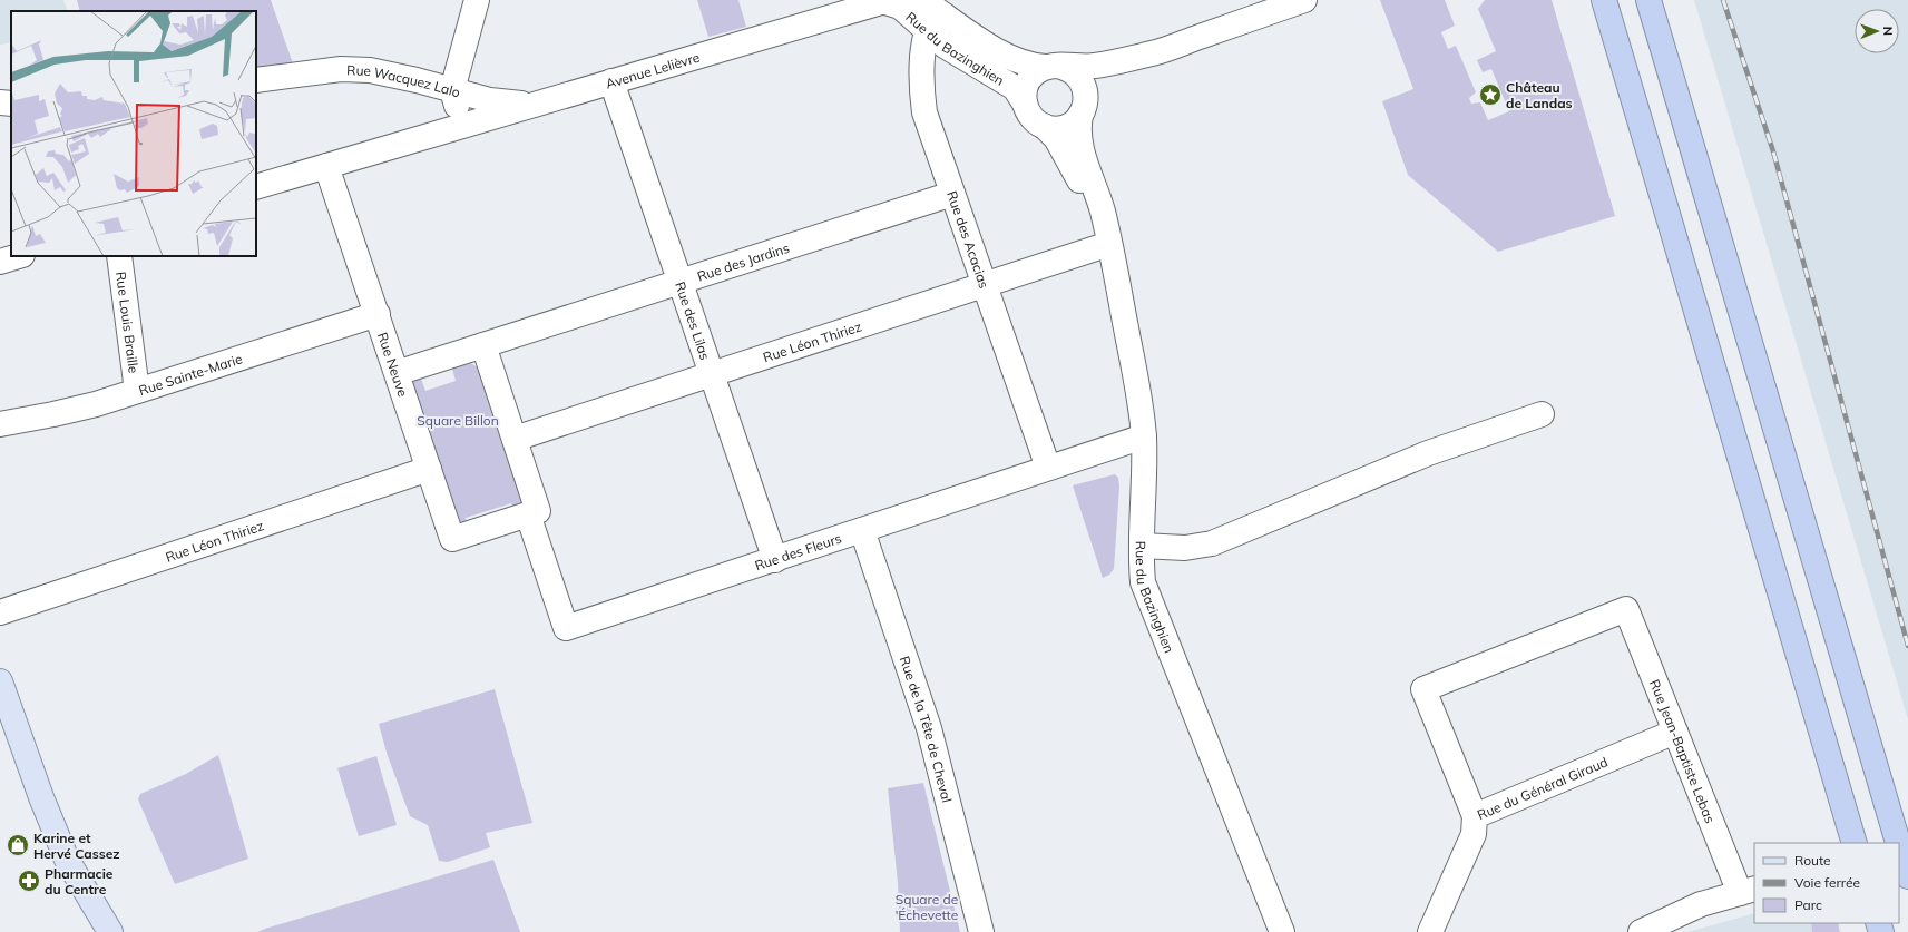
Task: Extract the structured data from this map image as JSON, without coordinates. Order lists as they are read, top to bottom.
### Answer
{
  "streets": {
    "street": [
      "Rue du Bazinghien",
      "Avenue Lelièvre",
      "Rue Wacquez Lalo",
      "Rue des Acacias",
      "Rue des Jardins",
      "Rue des Lilas",
      "Rue Louis Braille",
      "Rue Léon Thiriez",
      "Rue Neuve",
      "Rue Sainte-Marie",
      "Rue des Fleurs",
      "Rue de la Tête de Cheval",
      "Rue Jean-Baptiste Lebas",
      "Rue du Général Giraud"
    ]
  },
  "crossings": [
    ["Rue du Bazinghien", "Avenue Lelièvre"],
    ["Rue du Bazinghien", "Rue des Acacias"],
    ["Rue du Bazinghien", "Rue Léon Thiriez"],
    ["Rue du Bazinghien", "Rue des Fleurs"],
    ["Avenue Lelièvre", "Rue Wacquez Lalo"],
    ["Avenue Lelièvre", "Rue des Lilas"],
    ["Avenue Lelièvre", "Rue Neuve"],
    ["Rue des Acacias", "Rue des Jardins"],
    ["Rue des Acacias", "Rue Léon Thiriez"],
    ["Rue des Acacias", "Rue des Fleurs"],
    ["Rue des Jardins", "Rue des Lilas"],
    ["Rue des Lilas", "Rue Léon Thiriez"],
    ["Rue des Lilas", "Rue des Fleurs"],
    ["Rue Louis Braille", "Rue Sainte-Marie"],
    ["Rue Léon Thiriez", "Rue Neuve"],
    ["Rue Neuve", "Rue Sainte-Marie"],
    ["Rue Neuve", "Rue des Fleurs"],
    ["Rue des Fleurs", "Rue de la Tête de Cheval"],
    ["Rue Jean-Baptiste Lebas", "Rue du Général Giraud"]
  ],
  "parks": ["Square Billon", "Square de 'Échevette"],
  "places": {
    "place": ["Château de Landas"],
    "shop": ["Karine et Hervé Cassez"],
    "pharmacy": ["Pharmacie du Centre"]
  },
  "legend": ["Route", "Voie ferrée", "Parc"],
  "north": "right"
}
